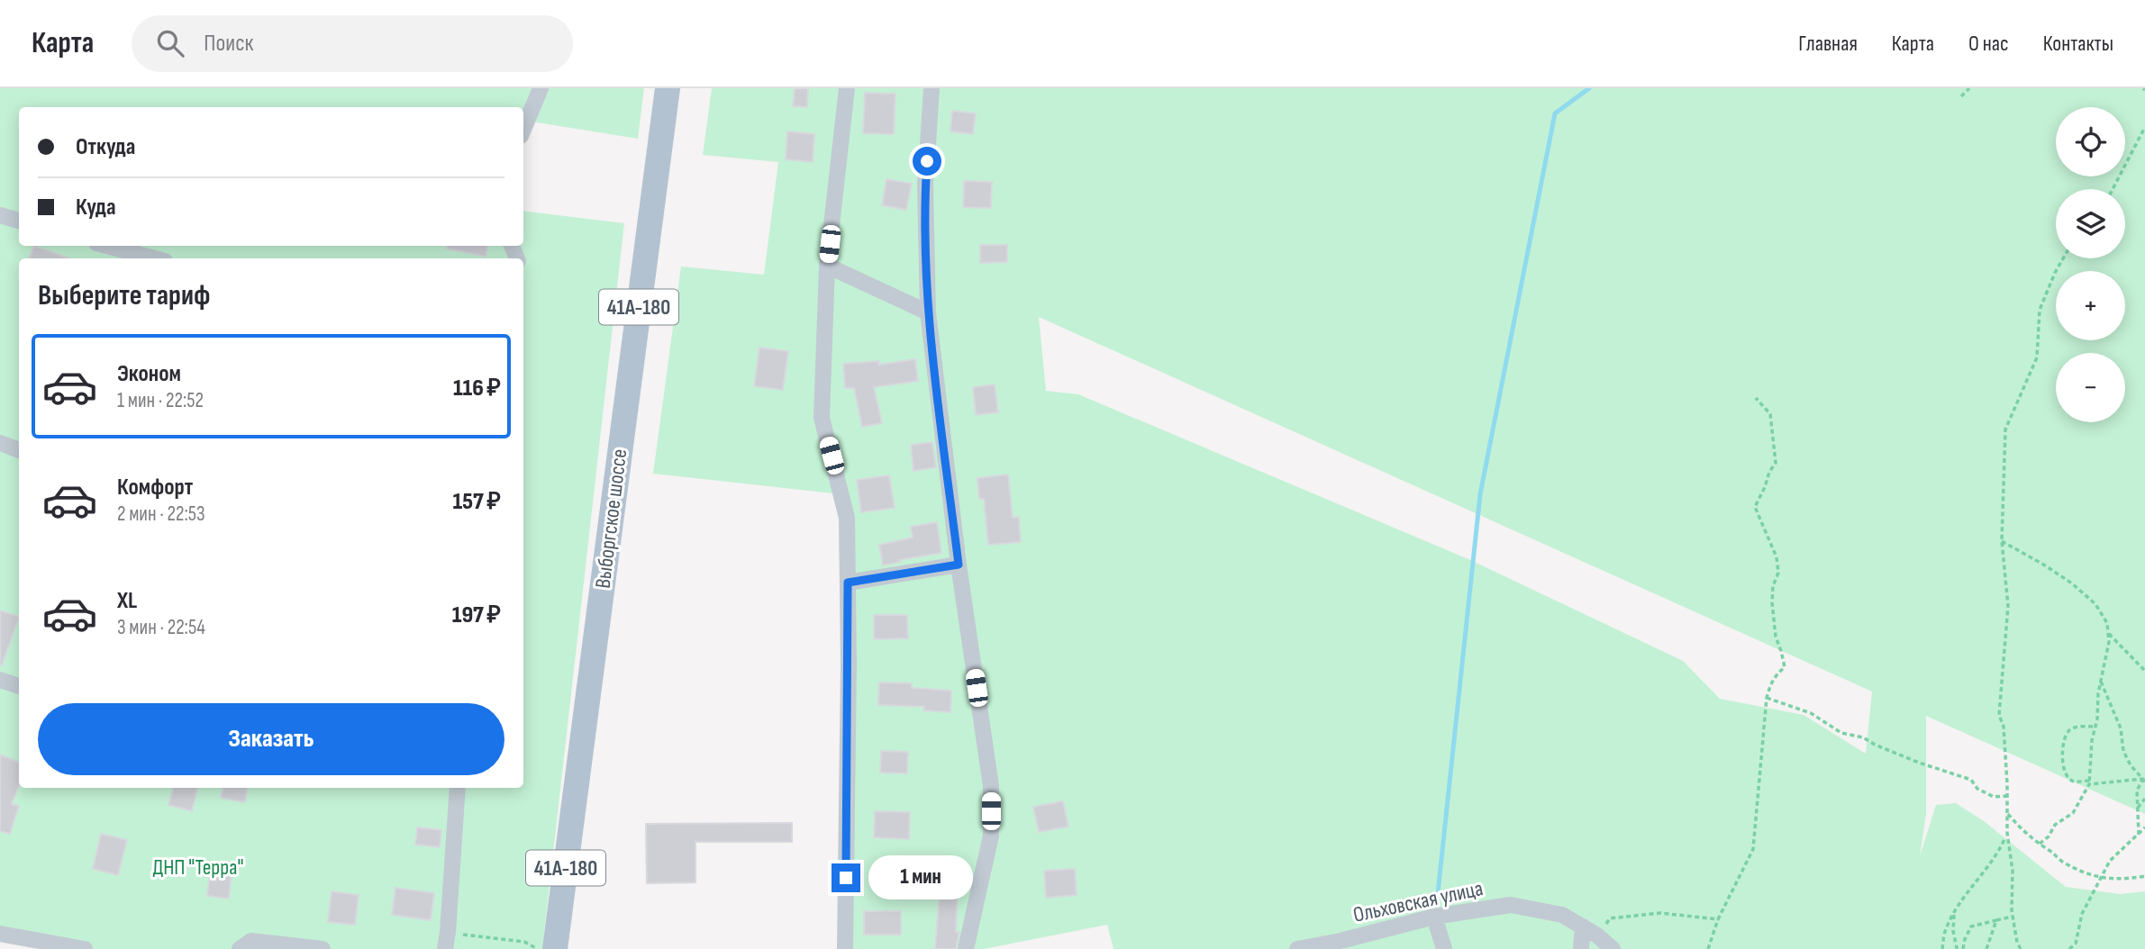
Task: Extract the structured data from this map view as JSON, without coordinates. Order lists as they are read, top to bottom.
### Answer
{
  "streets": {
    "main road": ["41А-180", "Выборгское шоссе"],
    "street": ["Ольховская улица"]
  },
  "parks": ["ДНП \"Терра\""],
  "page": {
    "header": "Карта",
    "search": "Поиск",
    "nav": [
      "Главная",
      "Карта",
      "О нас",
      "Контакты"
    ],
    "map_buttons": ["+", "−"],
    "banner": ["Откуда", "Куда"],
    "heading": "Выберите тариф",
    "list": [
      {
        "name": "Эконом",
        "note": "1 мин · 22:52",
        "value": "116 ₽"
      },
      {
        "name": "Комфорт",
        "note": "2 мин · 22:53",
        "value": "157 ₽"
      },
      {
        "name": "XL",
        "note": "3 мин · 22:54",
        "value": "197 ₽"
      }
    ],
    "buttons": "Заказать",
    "bubble": "1 мин"
  }
}
